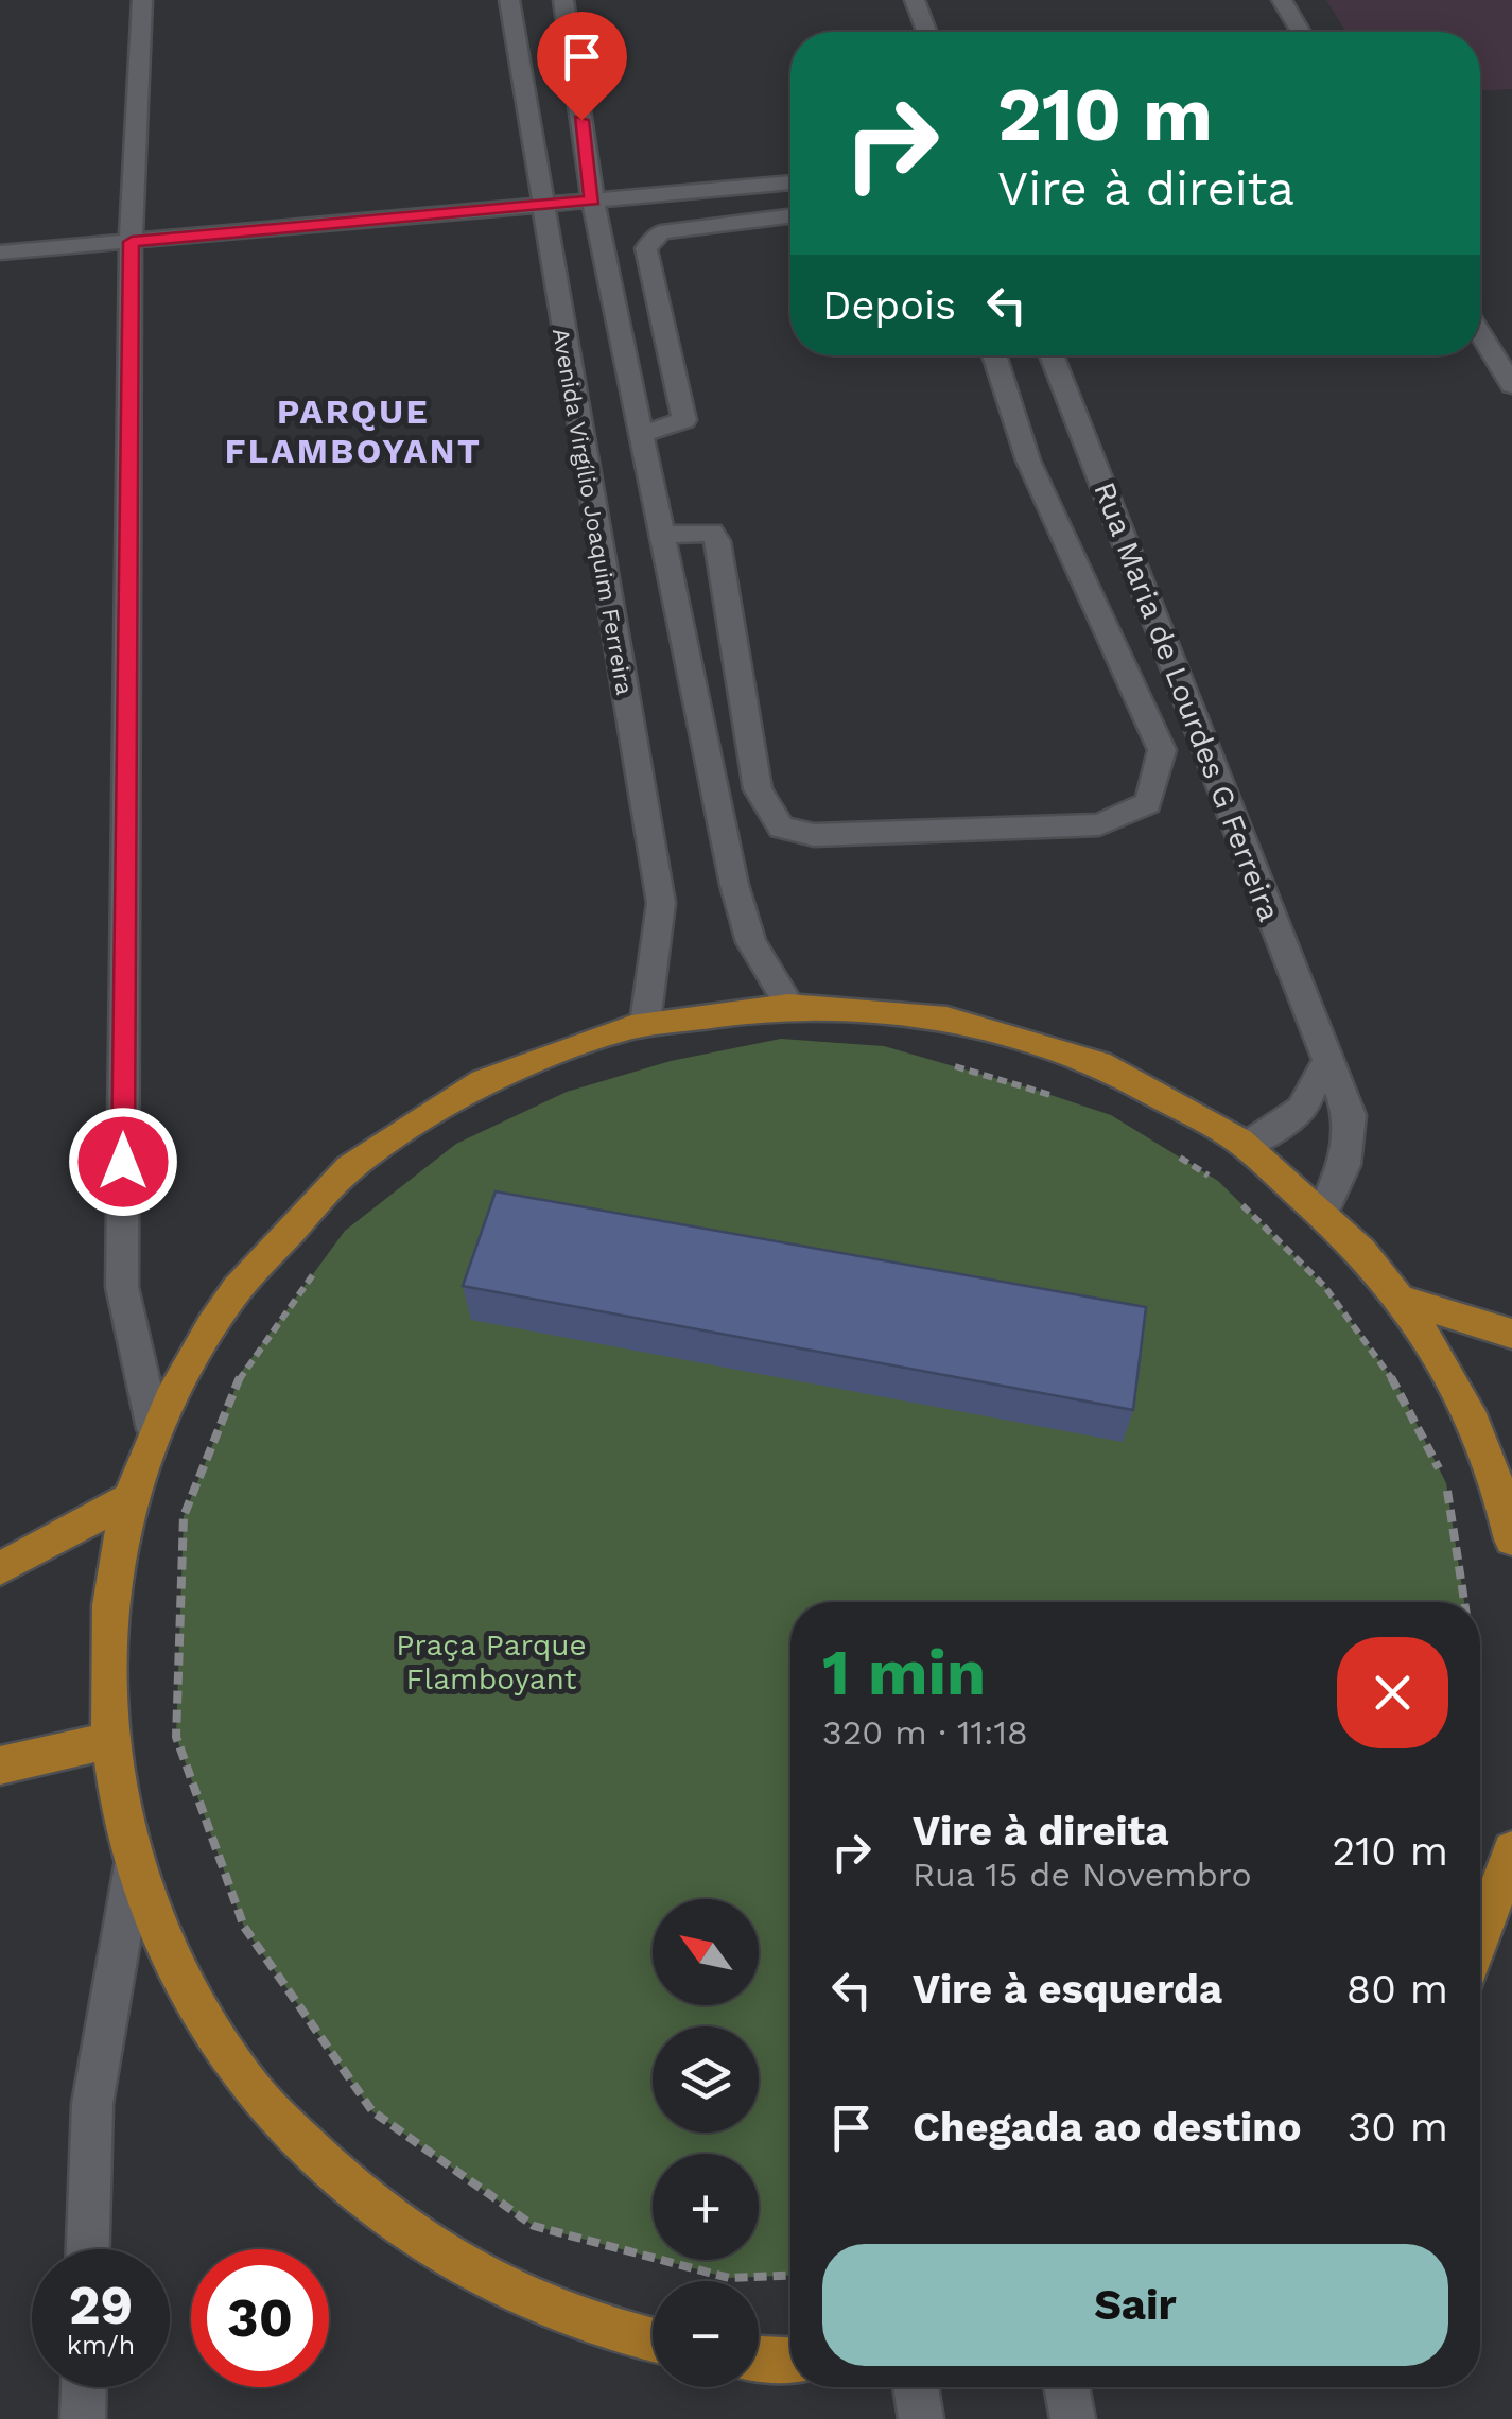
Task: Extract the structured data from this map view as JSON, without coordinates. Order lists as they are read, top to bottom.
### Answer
{
  "streets": {
    "street": ["Avenida Virgílio Joaquim Ferreira", "Rua Maria de Lourdes G Ferreira"]
  },
  "districts": ["PARQUE FLAMBOYANT"],
  "parks": ["Praça Parque Flamboyant"],
  "north": "top left",
  "page": {
    "turn": ["210 m", "Vire à direita"],
    "then": "Depois",
    "heading": ["1 min", "320 m · 11:18"],
    "list": [
      {
        "name": "Vire à direita",
        "note": "Rua 15 de Novembro",
        "value": "210 m"
      },
      {
        "name": "Vire à esquerda",
        "value": "80 m"
      },
      {
        "name": "Chegada ao destino",
        "value": "30 m"
      }
    ],
    "map_buttons": ["+", "−"],
    "buttons": "Sair",
    "speed": "29 km/h",
    "limit": "30"
  }
}
